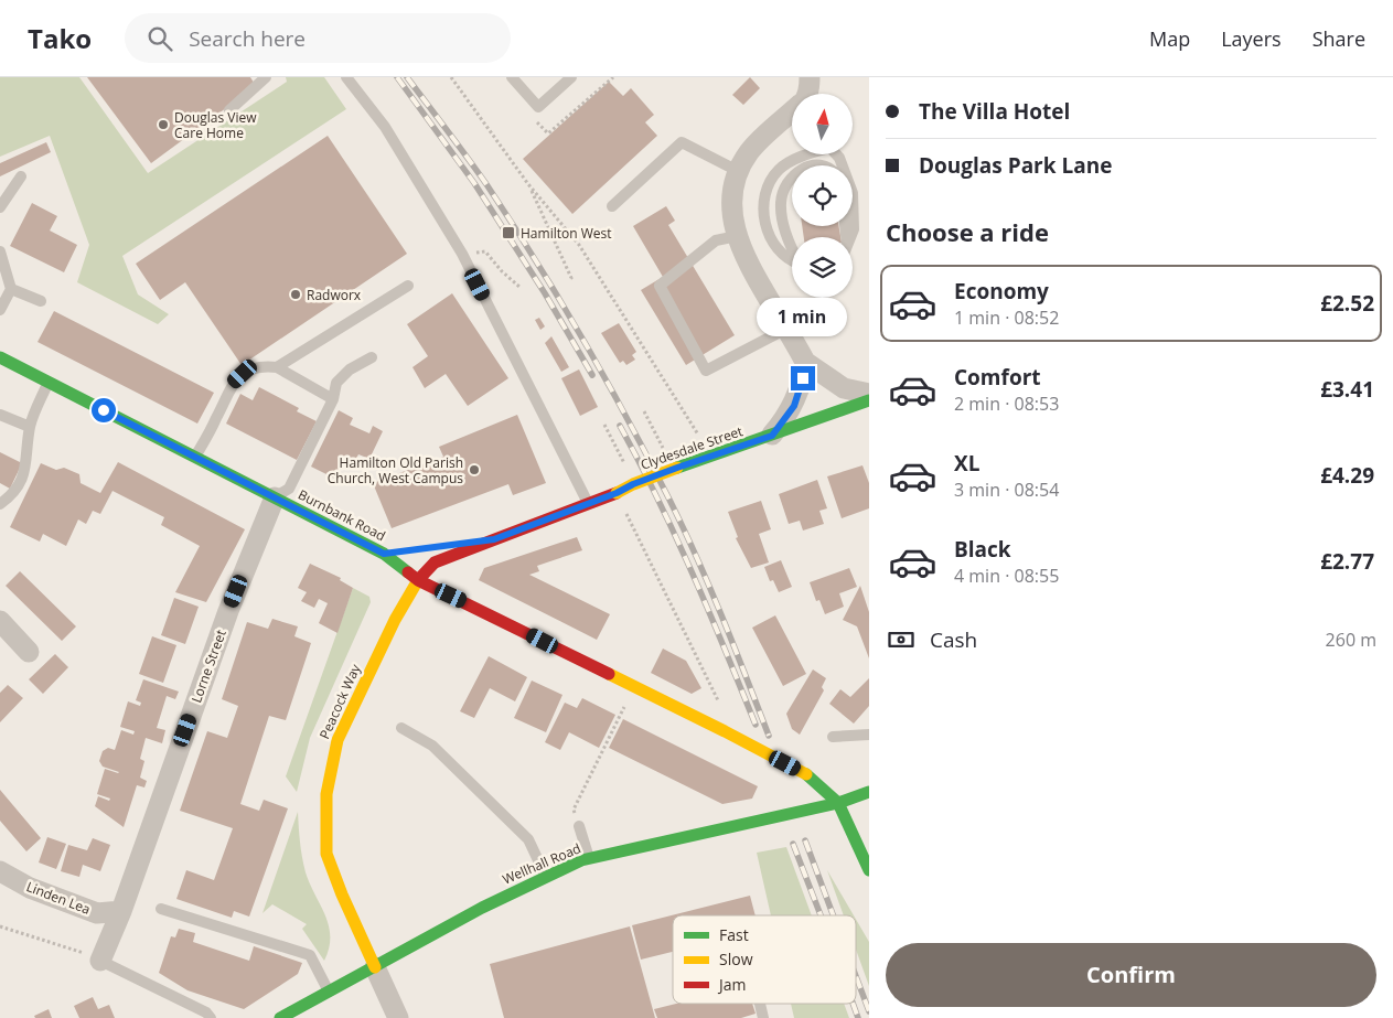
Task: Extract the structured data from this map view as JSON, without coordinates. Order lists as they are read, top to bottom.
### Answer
{
  "streets": {
    "main road": [
      "Clydesdale Street",
      "Burnbank Road",
      "Peacock Way",
      "Wellhall Road"
    ],
    "street": ["Lorne Street", "Linden Lea"]
  },
  "crossings": [
    ["Clydesdale Street", "Burnbank Road"],
    ["Clydesdale Street", "Peacock Way"],
    ["Burnbank Road", "Lorne Street"],
    ["Burnbank Road", "Peacock Way"],
    ["Burnbank Road", "Wellhall Road"],
    ["Lorne Street", "Linden Lea"],
    ["Peacock Way", "Wellhall Road"]
  ],
  "places": {
    "other": ["Douglas View Care Home", "Radworx", "Hamilton Old Parish Church, West Campus"],
    "transit": ["Hamilton West"]
  },
  "legend": ["Fast", "Slow", "Jam"],
  "north": "top",
  "page": {
    "header": "Tako",
    "search": "Search here",
    "nav": ["Map", "Layers", "Share"],
    "banner": ["The Villa Hotel", "Douglas Park Lane"],
    "heading": "Choose a ride",
    "list": [
      {
        "name": "Economy",
        "note": "1 min · 08:52",
        "value": "£2.52"
      },
      {
        "name": "Comfort",
        "note": "2 min · 08:53",
        "value": "£3.41"
      },
      {
        "name": "XL",
        "note": "3 min · 08:54",
        "value": "£4.29"
      },
      {
        "name": "Black",
        "note": "4 min · 08:55",
        "value": "£2.77"
      }
    ],
    "bubble": "1 min",
    "pay": ["Cash", "260 m"],
    "buttons": "Confirm"
  }
}
